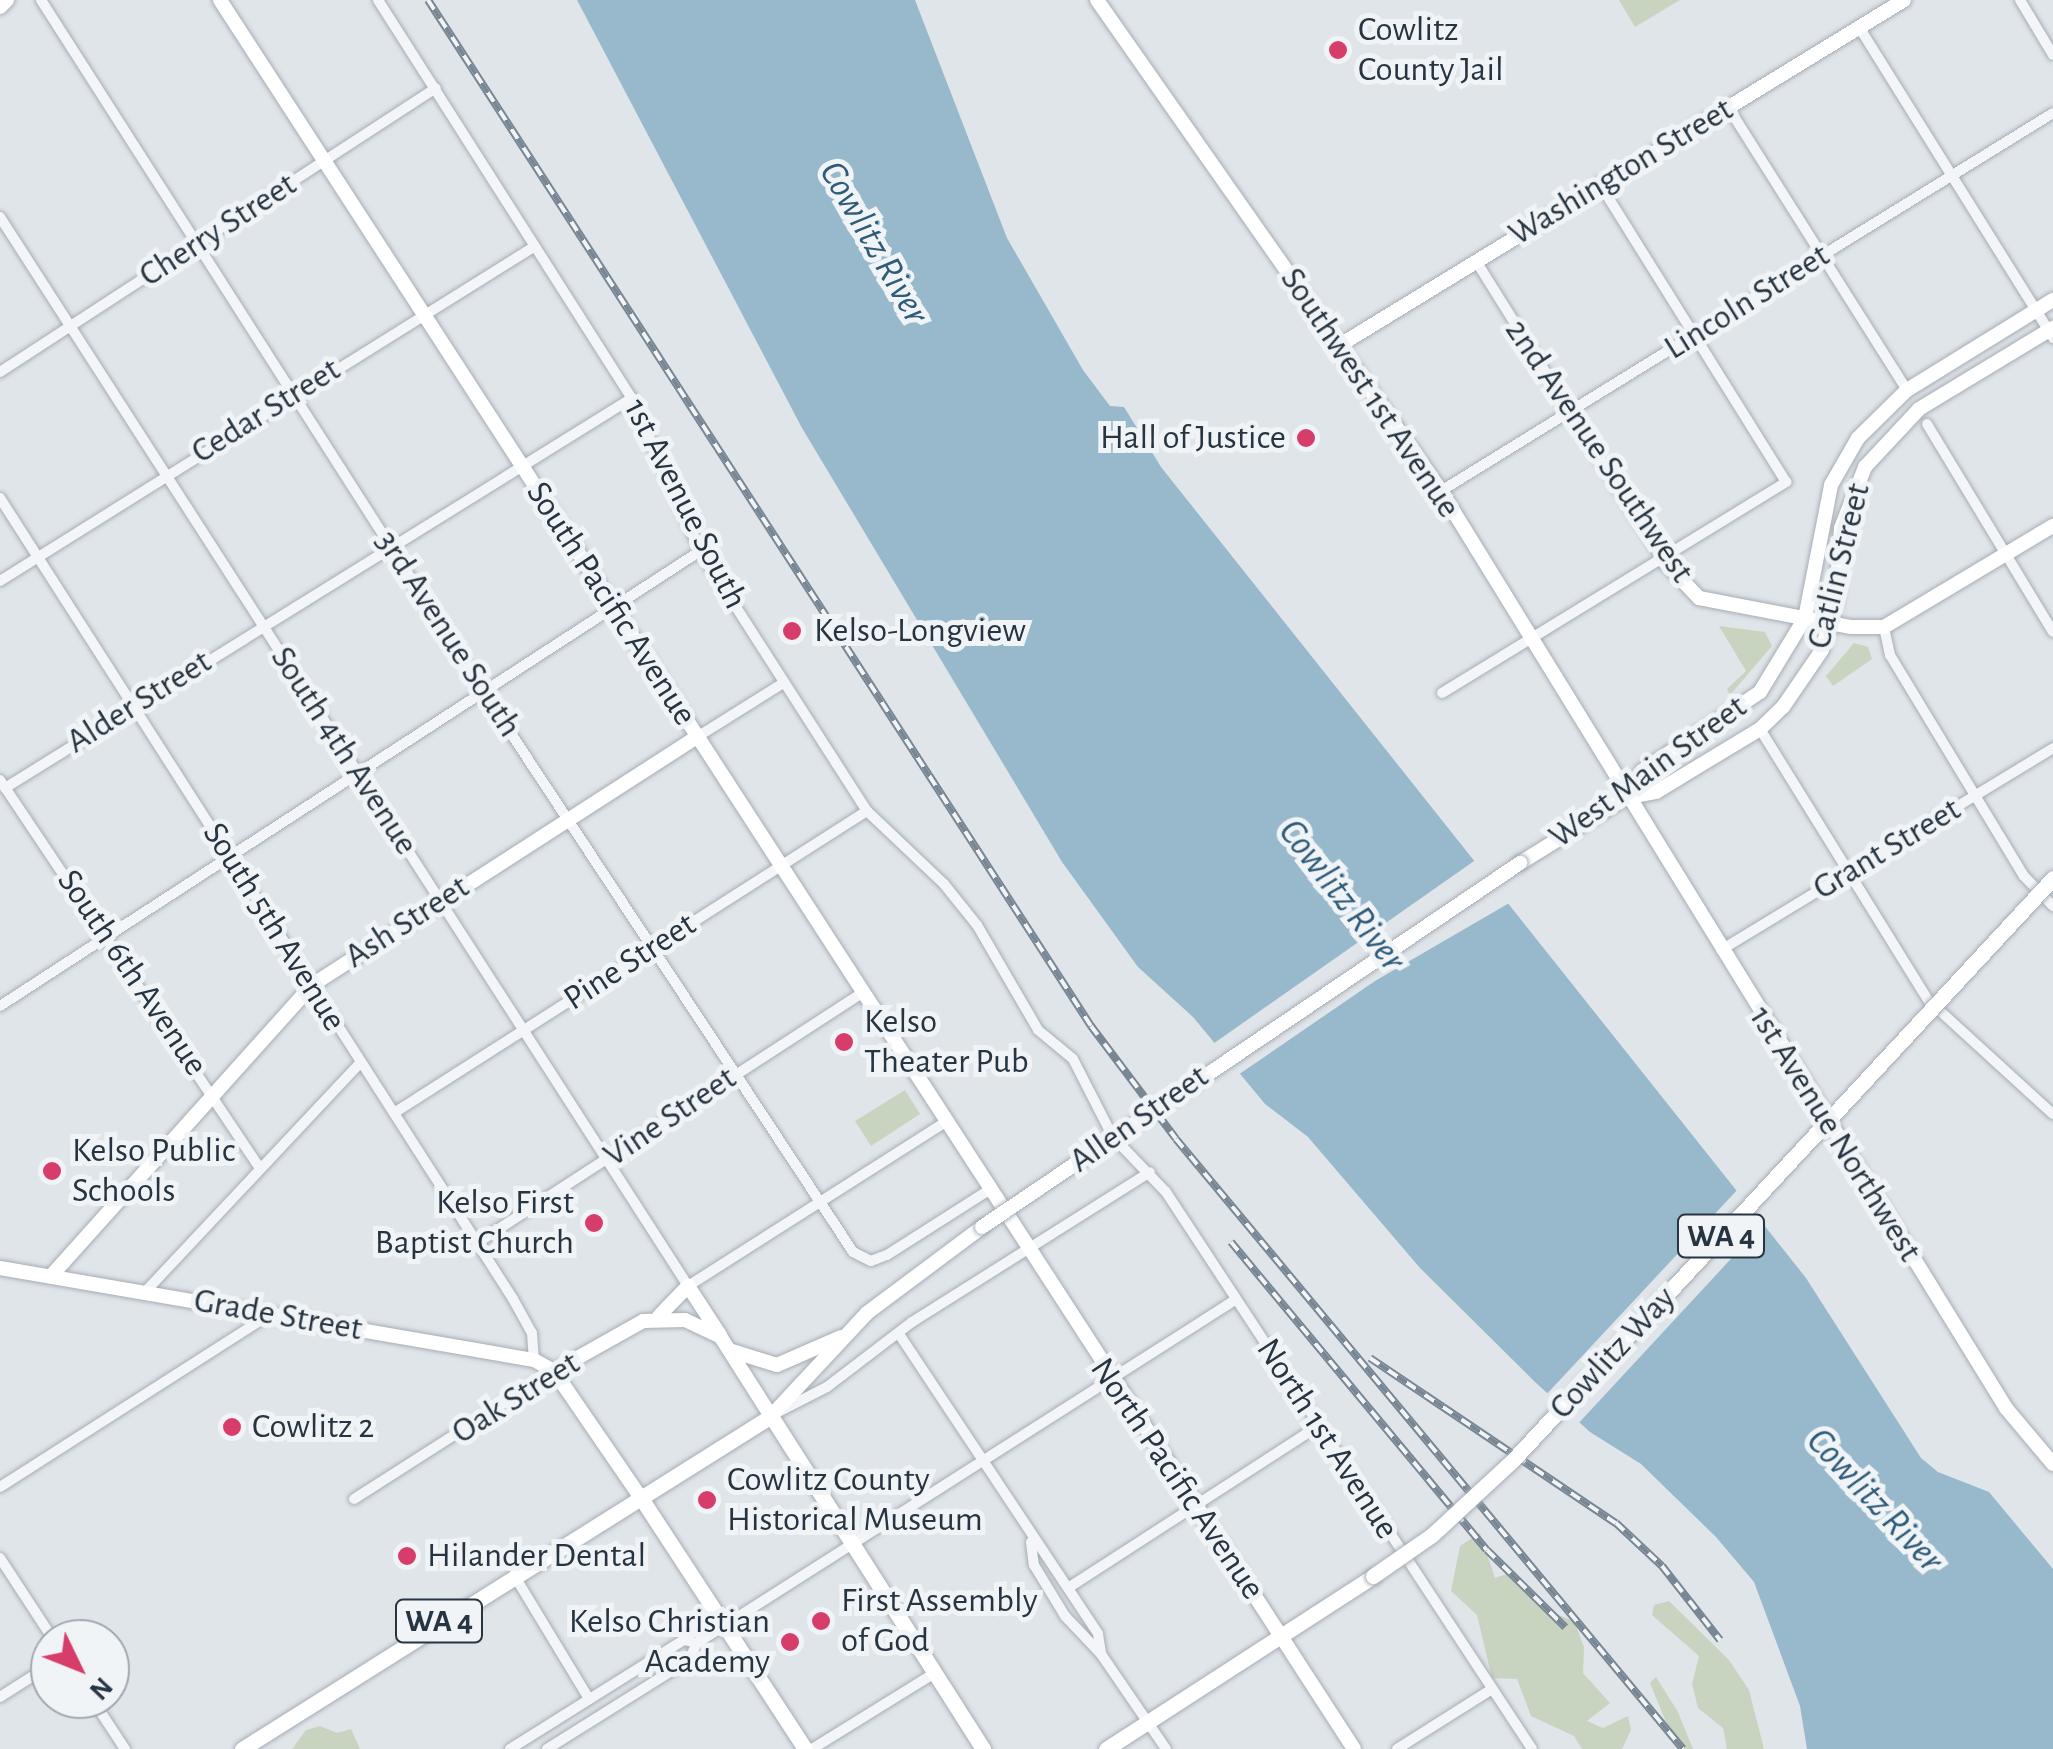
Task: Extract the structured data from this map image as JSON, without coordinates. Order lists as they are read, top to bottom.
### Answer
{
  "streets": {
    "main road": [
      "Washington Street",
      "Southwest 1st Avenue",
      "2nd Avenue Southwest",
      "Catlin Street",
      "South Pacific Avenue",
      "West Main Street",
      "Ash Street",
      "Allen Street",
      "1st Avenue Northwest",
      "WA 4",
      "Grade Street",
      "Cowlitz Way",
      "Oak Street",
      "North Pacific Avenue"
    ],
    "street": [
      "Cherry Street",
      "Lincoln Street",
      "Cedar Street",
      "1st Avenue South",
      "3rd Avenue South",
      "Alder Street",
      "South 4th Avenue",
      "Grant Street",
      "South 5th Avenue",
      "Pine Street",
      "South 6th Avenue",
      "Vine Street",
      "North 1st Avenue"
    ]
  },
  "crossings": [
    ["Washington Street", "Southwest 1st Avenue"],
    ["Washington Street", "2nd Avenue Southwest"],
    ["Cherry Street", "1st Avenue South"],
    ["Cherry Street", "South Pacific Avenue"],
    ["Cherry Street", "3rd Avenue South"],
    ["Cherry Street", "South 4th Avenue"],
    ["Lincoln Street", "Southwest 1st Avenue"],
    ["Lincoln Street", "2nd Avenue Southwest"],
    ["Lincoln Street", "Catlin Street"],
    ["Southwest 1st Avenue", "Catlin Street"],
    ["Southwest 1st Avenue", "West Main Street"],
    ["Southwest 1st Avenue", "1st Avenue Northwest"],
    ["Cedar Street", "1st Avenue South"],
    ["Cedar Street", "South Pacific Avenue"],
    ["Cedar Street", "3rd Avenue South"],
    ["Cedar Street", "South 4th Avenue"],
    ["Cedar Street", "South 5th Avenue"],
    ["2nd Avenue Southwest", "Catlin Street"],
    ["2nd Avenue Southwest", "West Main Street"],
    ["1st Avenue South", "Alder Street"],
    ["1st Avenue South", "Ash Street"],
    ["1st Avenue South", "Pine Street"],
    ["1st Avenue South", "North 1st Avenue"],
    ["Catlin Street", "West Main Street"],
    ["Catlin Street", "1st Avenue Northwest"],
    ["South Pacific Avenue", "3rd Avenue South"],
    ["South Pacific Avenue", "Alder Street"],
    ["South Pacific Avenue", "Ash Street"],
    ["South Pacific Avenue", "Pine Street"],
    ["South Pacific Avenue", "Vine Street"],
    ["South Pacific Avenue", "North Pacific Avenue"],
    ["3rd Avenue South", "Alder Street"],
    ["3rd Avenue South", "Ash Street"],
    ["3rd Avenue South", "Pine Street"],
    ["3rd Avenue South", "Vine Street"],
    ["Alder Street", "South 4th Avenue"],
    ["Alder Street", "South 5th Avenue"],
    ["Alder Street", "South 6th Avenue"],
    ["South 4th Avenue", "Ash Street"],
    ["South 4th Avenue", "Pine Street"],
    ["South 4th Avenue", "Vine Street"],
    ["South 4th Avenue", "Oak Street"],
    ["West Main Street", "Allen Street"],
    ["West Main Street", "1st Avenue Northwest"],
    ["Grant Street", "1st Avenue Northwest"],
    ["Ash Street", "South 5th Avenue"],
    ["Ash Street", "South 6th Avenue"],
    ["Ash Street", "Grade Street"],
    ["South 5th Avenue", "Pine Street"],
    ["South 5th Avenue", "Vine Street"],
    ["South 5th Avenue", "Grade Street"],
    ["Allen Street", "North 1st Avenue"],
    ["Allen Street", "North Pacific Avenue"],
    ["Grade Street", "Oak Street"],
    ["Cowlitz Way", "North Pacific Avenue"]
  ],
  "water": ["Cowlitz River"],
  "places": [
    "Cowlitz County Jail",
    "Hall of Justice",
    "Kelso-Longview",
    "Kelso Theater Pub",
    "Kelso Public Schools",
    "Kelso First Baptist Church",
    "Cowlitz 2",
    "Cowlitz County Historical Museum",
    "Hilander Dental",
    "First Assembly of God",
    "Kelso Christian Academy"
  ],
  "north": "bottom right"
}
